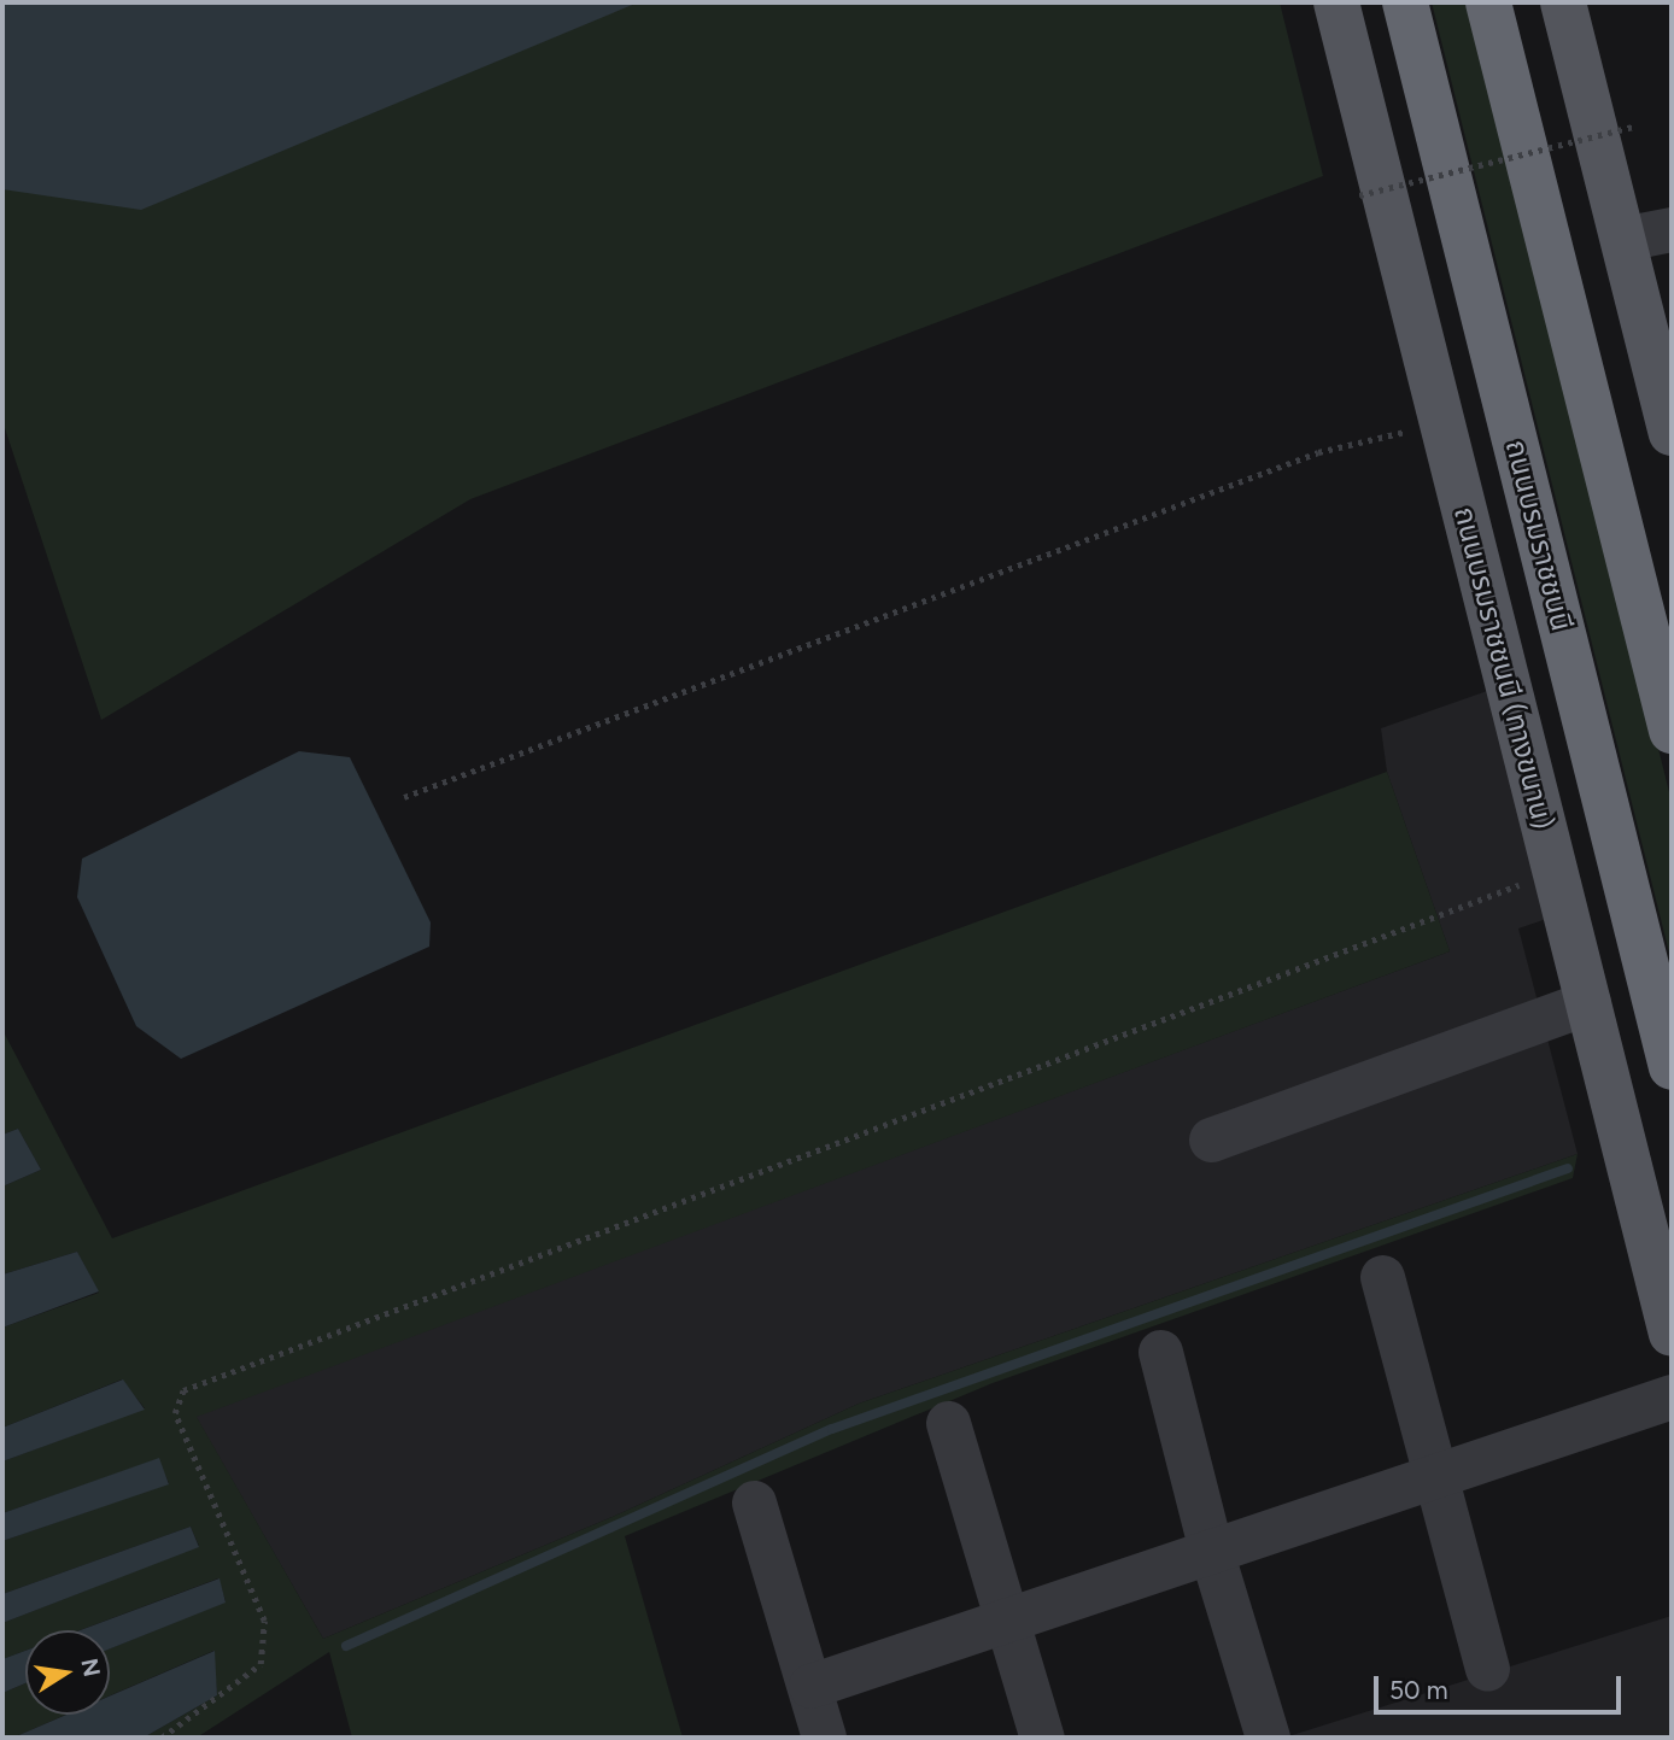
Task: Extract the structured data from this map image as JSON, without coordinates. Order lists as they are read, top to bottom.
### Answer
{
  "streets": {
    "highway": ["ถนนบรมราชชนนี"],
    "main road": ["ถนนบรมราชชนนี (ทางขนาน)"]
  },
  "scale_bar": "50 m",
  "north": "right"
}
